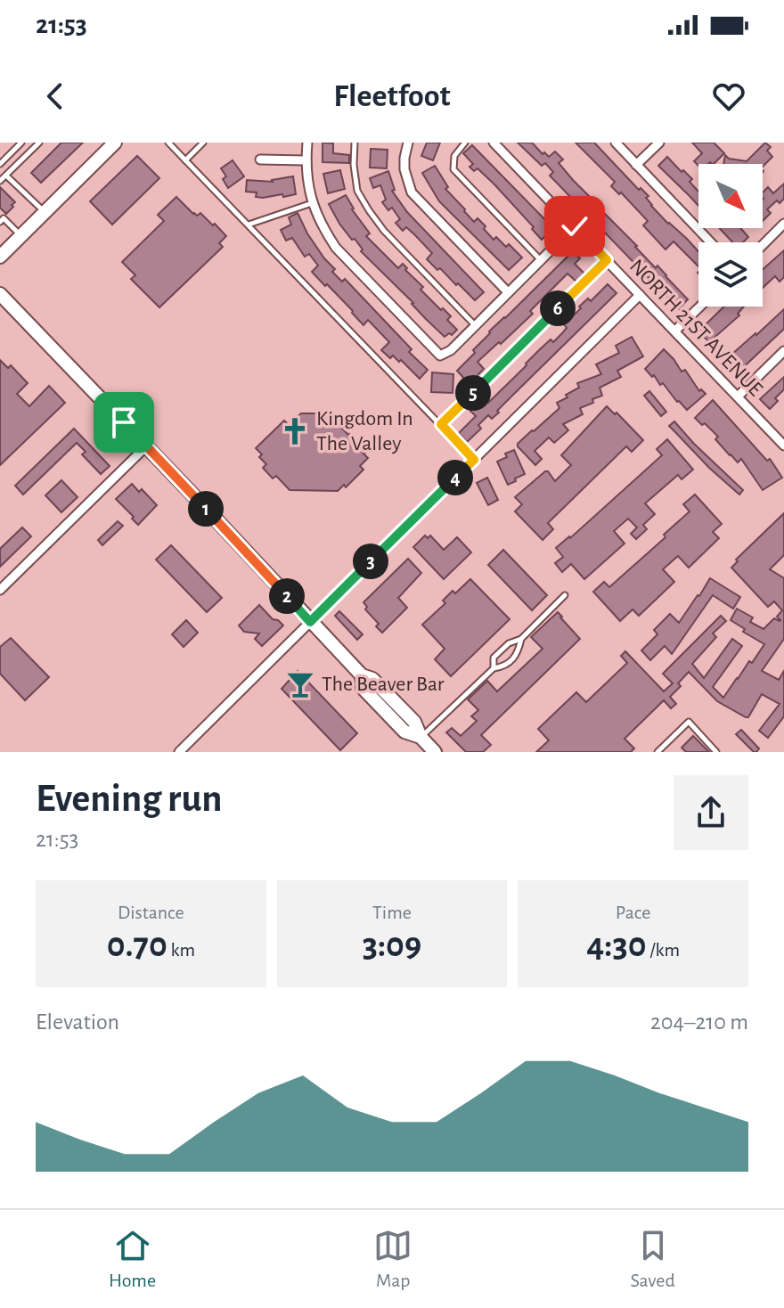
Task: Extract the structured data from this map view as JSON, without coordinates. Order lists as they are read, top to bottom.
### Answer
{
  "streets": {
    "street": ["NORTH 21ST AVENUE"]
  },
  "places": {
    "church": ["Kingdom In The Valley"],
    "bar": ["The Beaver Bar"]
  },
  "north": "bottom right",
  "page": {
    "status": "21:53",
    "header": "Fleetfoot",
    "pins": [
      "6",
      "5",
      "4",
      "1",
      "3",
      "2"
    ],
    "heading": ["Evening run", "21:53"],
    "stats": [
      ["Distance", "0.70 km"],
      ["Time", "3:09"],
      ["Pace", "4:30 /km"]
    ],
    "chart": ["Elevation", "204–210 m"],
    "tabs": ["Home", "Map", "Saved"]
  }
}
